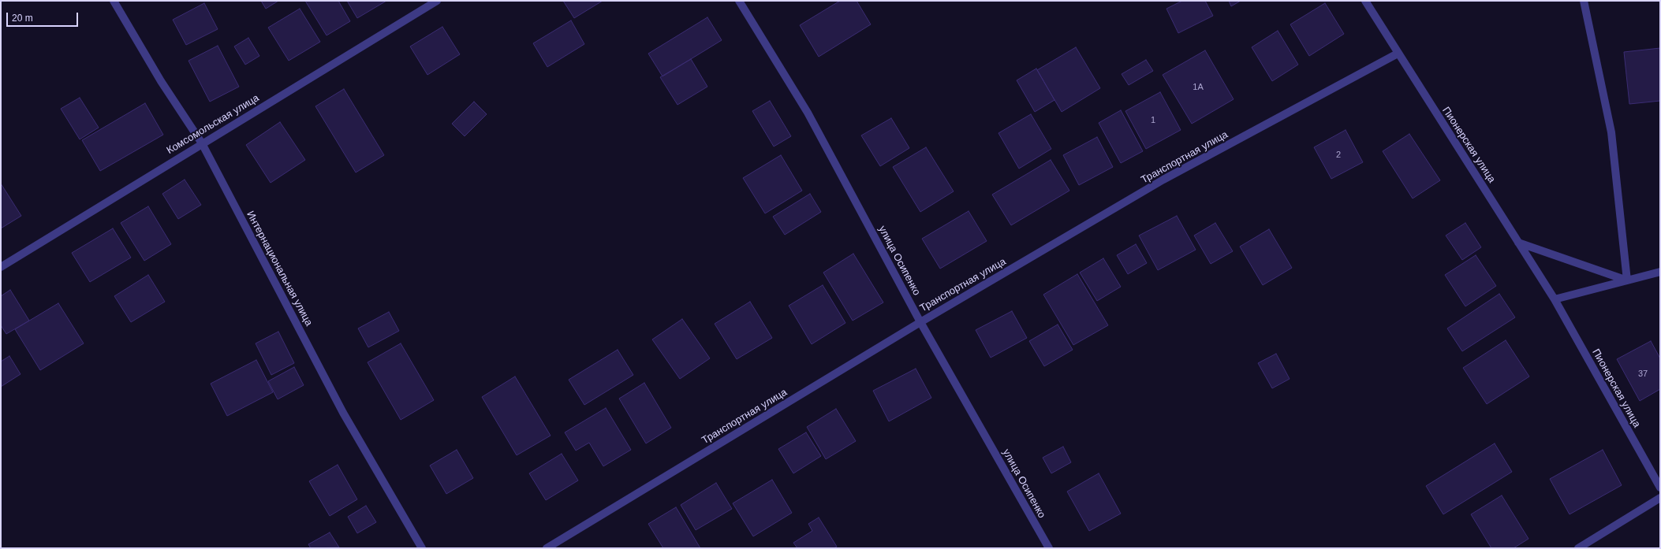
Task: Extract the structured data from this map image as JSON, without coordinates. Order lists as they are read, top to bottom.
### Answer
{
  "streets": {
    "street": [
      "Комсомольская улица",
      "Пионерская улица",
      "Транспортная улица",
      "улица Осипенко",
      "Интернациональная улица"
    ]
  },
  "crossings": [
    ["Комсомольская улица", "Интернациональная улица"],
    ["Пионерская улица", "Транспортная улица"],
    ["Транспортная улица", "улица Осипенко"]
  ],
  "house_numbers": [
    "1А",
    "1",
    "2",
    "37"
  ],
  "scale_bar": "20 m"
}
